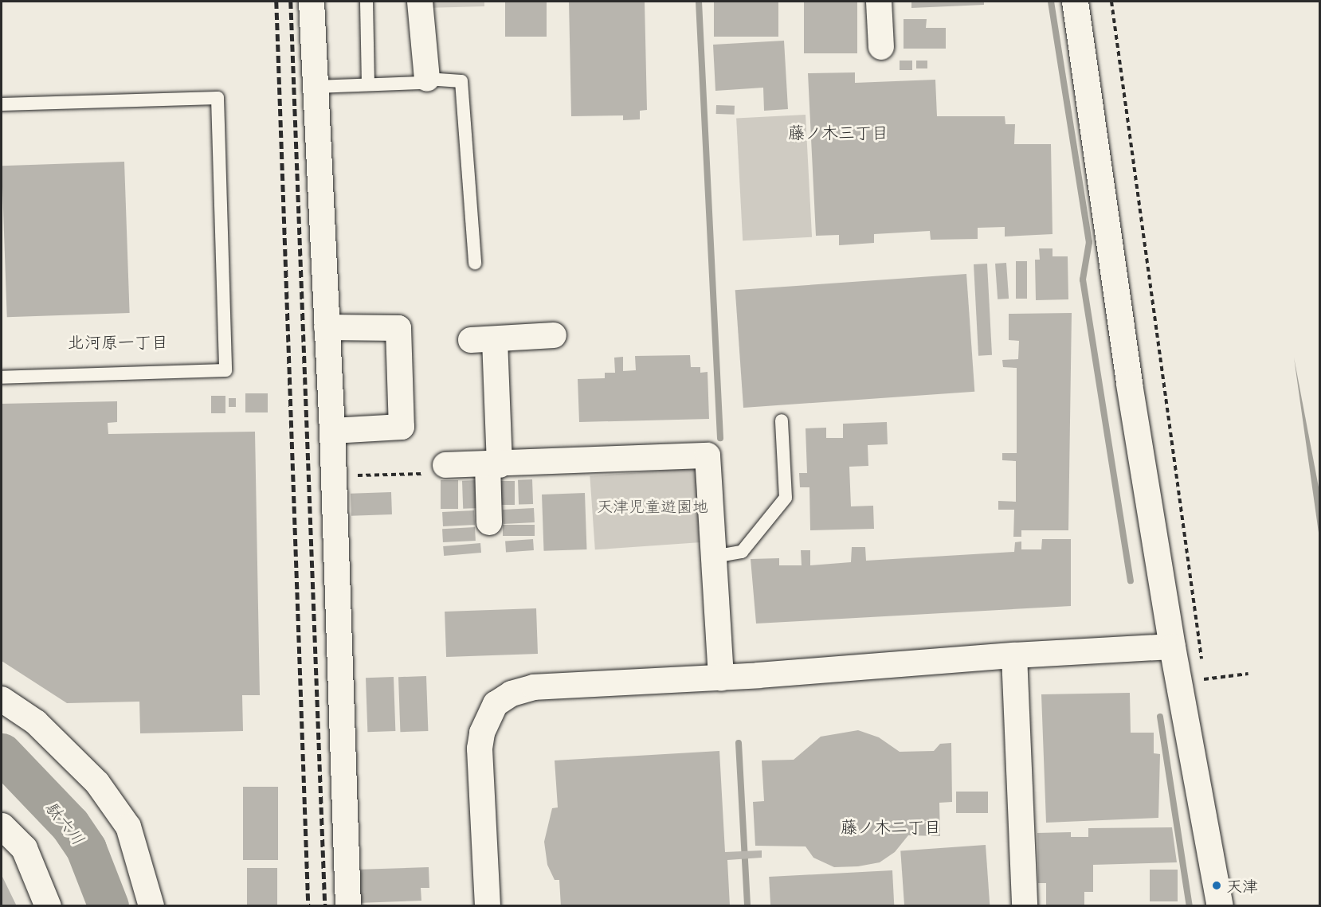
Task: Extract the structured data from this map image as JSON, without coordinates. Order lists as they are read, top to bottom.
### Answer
{
  "districts": ["藤ノ木三丁目", "北河原一丁目", "藤ノ木二丁目"],
  "water": ["駄六川"],
  "parks": ["天津児童遊園地"],
  "places": ["天津"]
}
